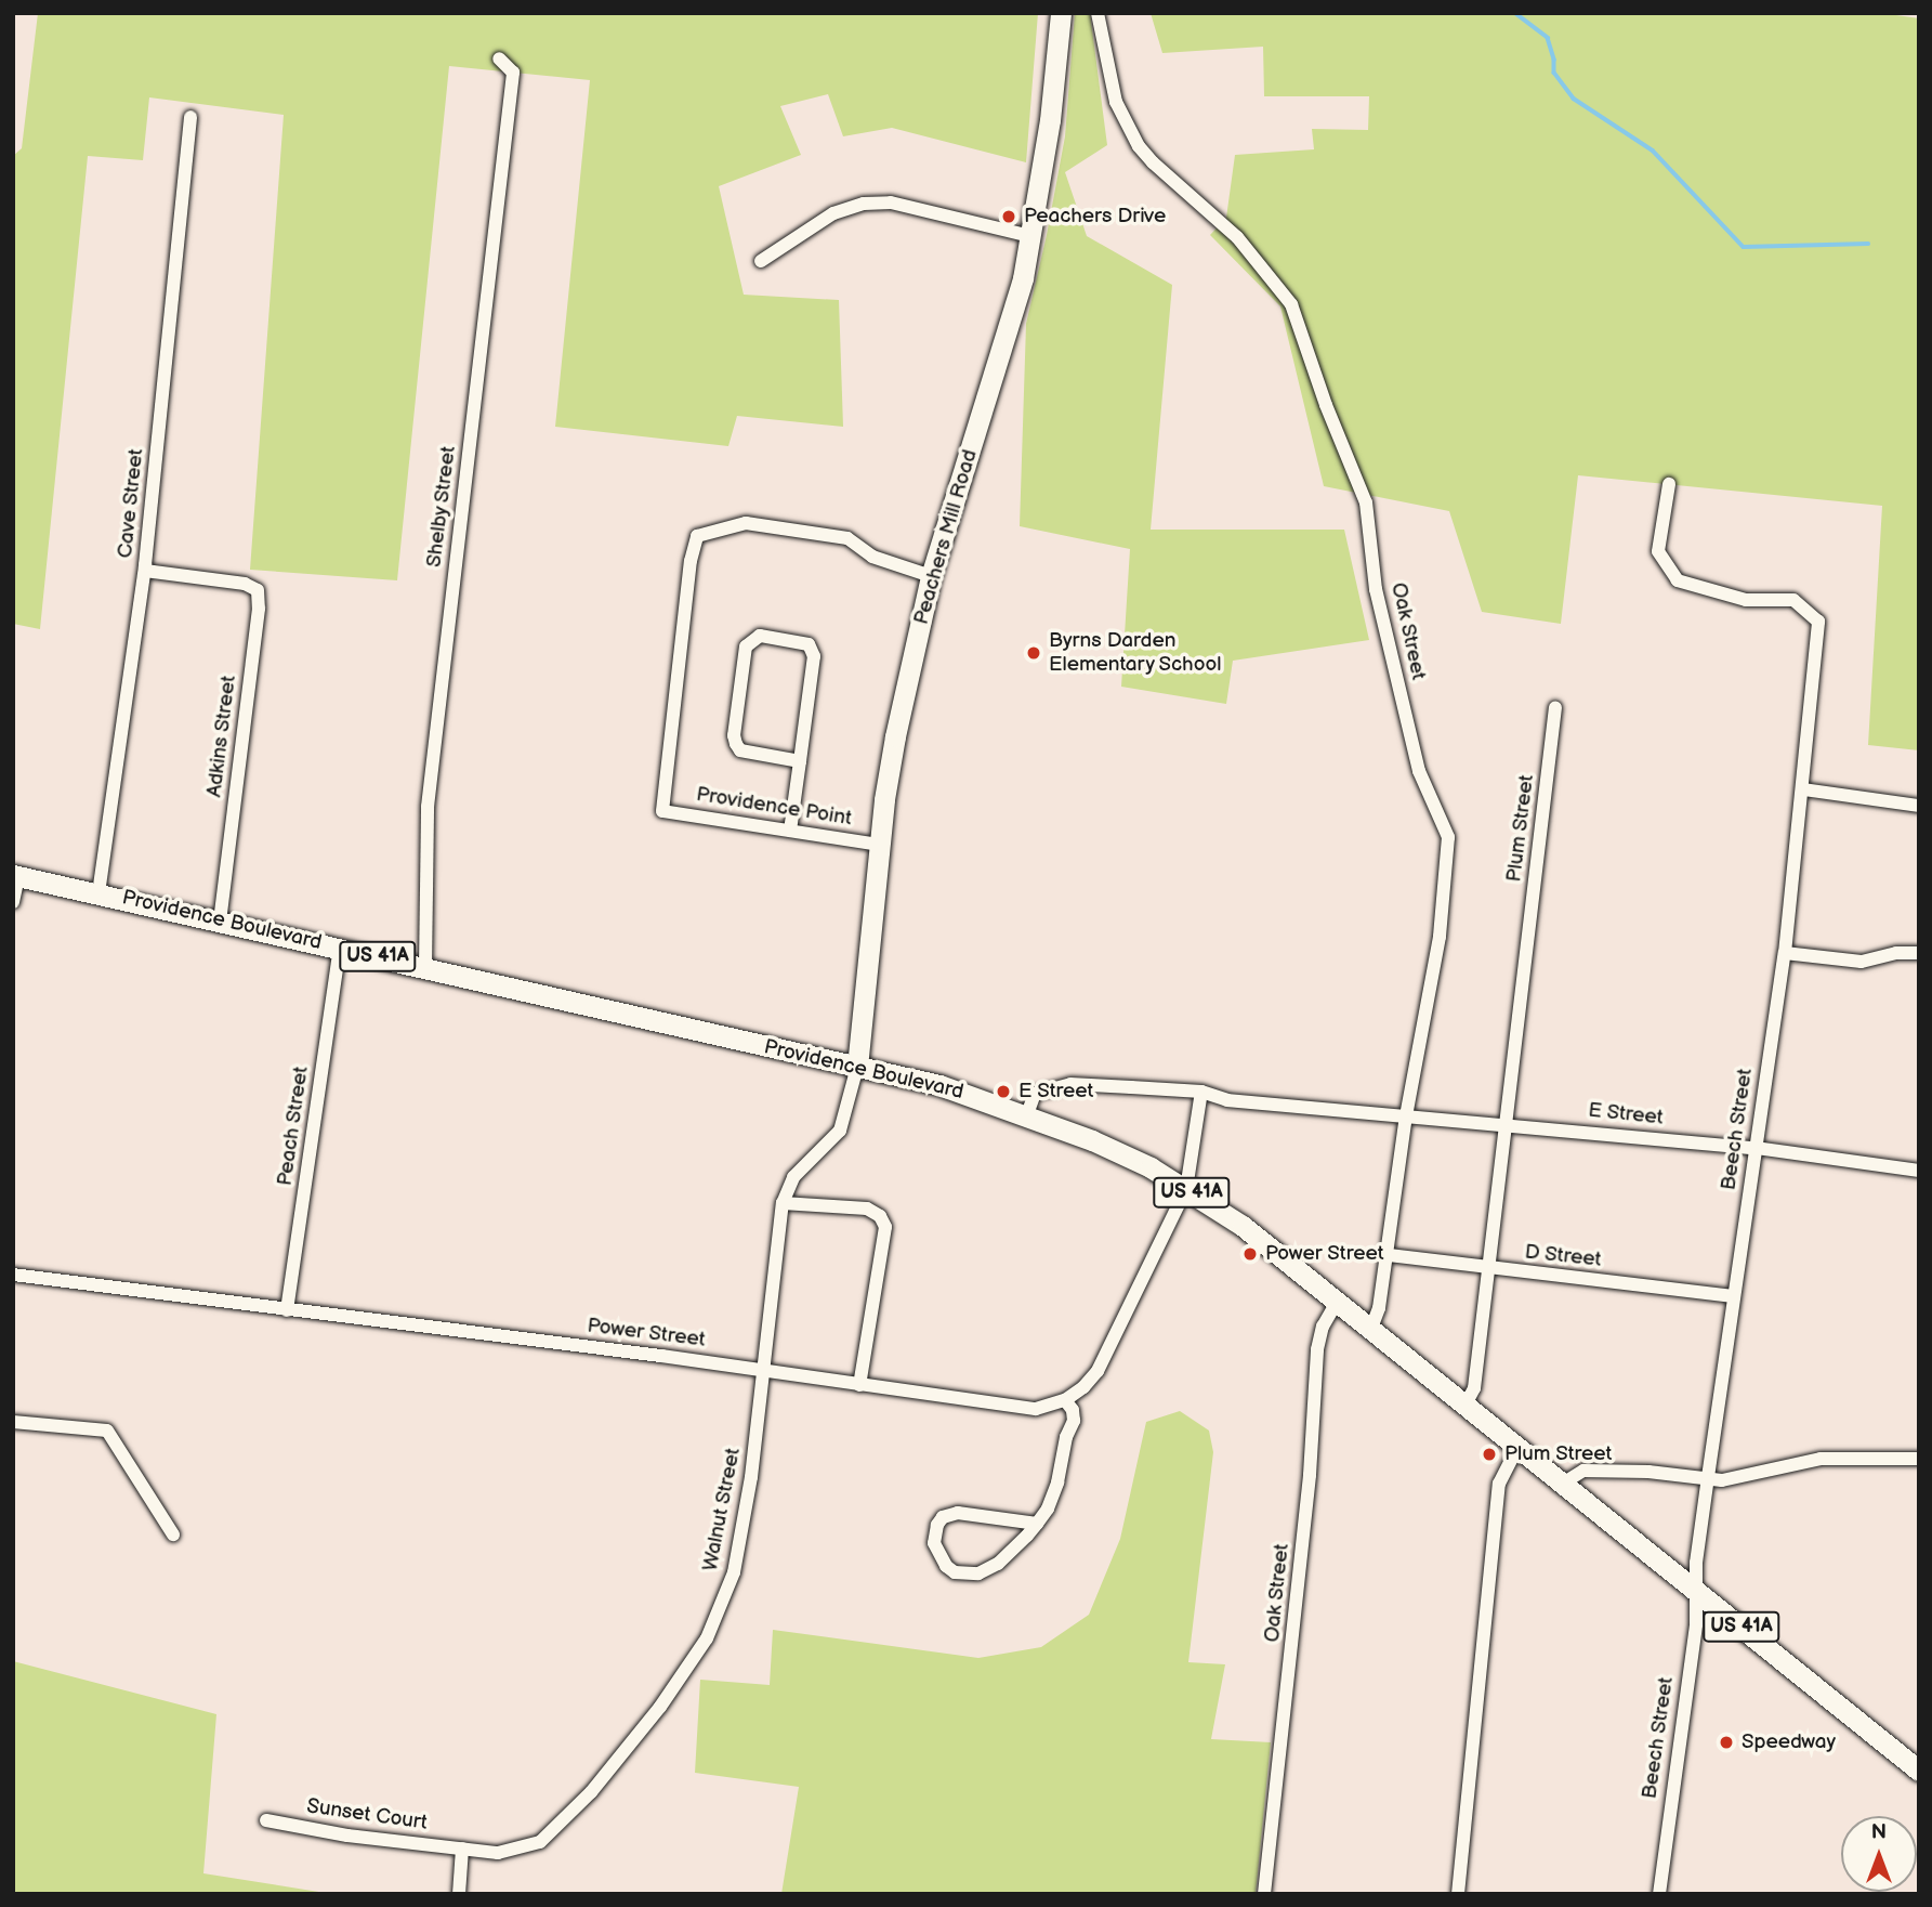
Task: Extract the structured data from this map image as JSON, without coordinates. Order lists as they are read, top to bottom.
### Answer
{
  "streets": {
    "main road": ["Peachers Mill Road", "Providence Boulevard", "US 41A"],
    "street": [
      "Cave Street",
      "Shelby Street",
      "Oak Street",
      "Adkins Street",
      "Providence Point",
      "Plum Street",
      "E Street",
      "Peach Street",
      "Beech Street",
      "D Street",
      "Power Street",
      "Walnut Street",
      "Sunset Court"
    ]
  },
  "crossings": [
    ["Cave Street", "Adkins Street"],
    ["Cave Street", "Providence Boulevard"],
    ["Shelby Street", "Providence Boulevard"],
    ["Peachers Mill Road", "Providence Point"],
    ["Peachers Mill Road", "Providence Boulevard"],
    ["Peachers Mill Road", "Walnut Street"],
    ["Oak Street", "Providence Boulevard"],
    ["Oak Street", "E Street"],
    ["Oak Street", "D Street"],
    ["Adkins Street", "Providence Boulevard"],
    ["Plum Street", "Providence Boulevard"],
    ["Plum Street", "E Street"],
    ["Plum Street", "D Street"],
    ["Providence Boulevard", "E Street"],
    ["Providence Boulevard", "Peach Street"],
    ["Providence Boulevard", "Beech Street"],
    ["Providence Boulevard", "Power Street"],
    ["Providence Boulevard", "Walnut Street"],
    ["E Street", "Beech Street"],
    ["E Street", "Power Street"],
    ["Peach Street", "Power Street"],
    ["Beech Street", "D Street"],
    ["Power Street", "Walnut Street"],
    ["Walnut Street", "Sunset Court"]
  ],
  "places": [
    "Peachers Drive",
    "Byrns Darden Elementary School",
    "E Street",
    "Power Street",
    "Plum Street",
    "Speedway"
  ],
  "north": "top"
}
